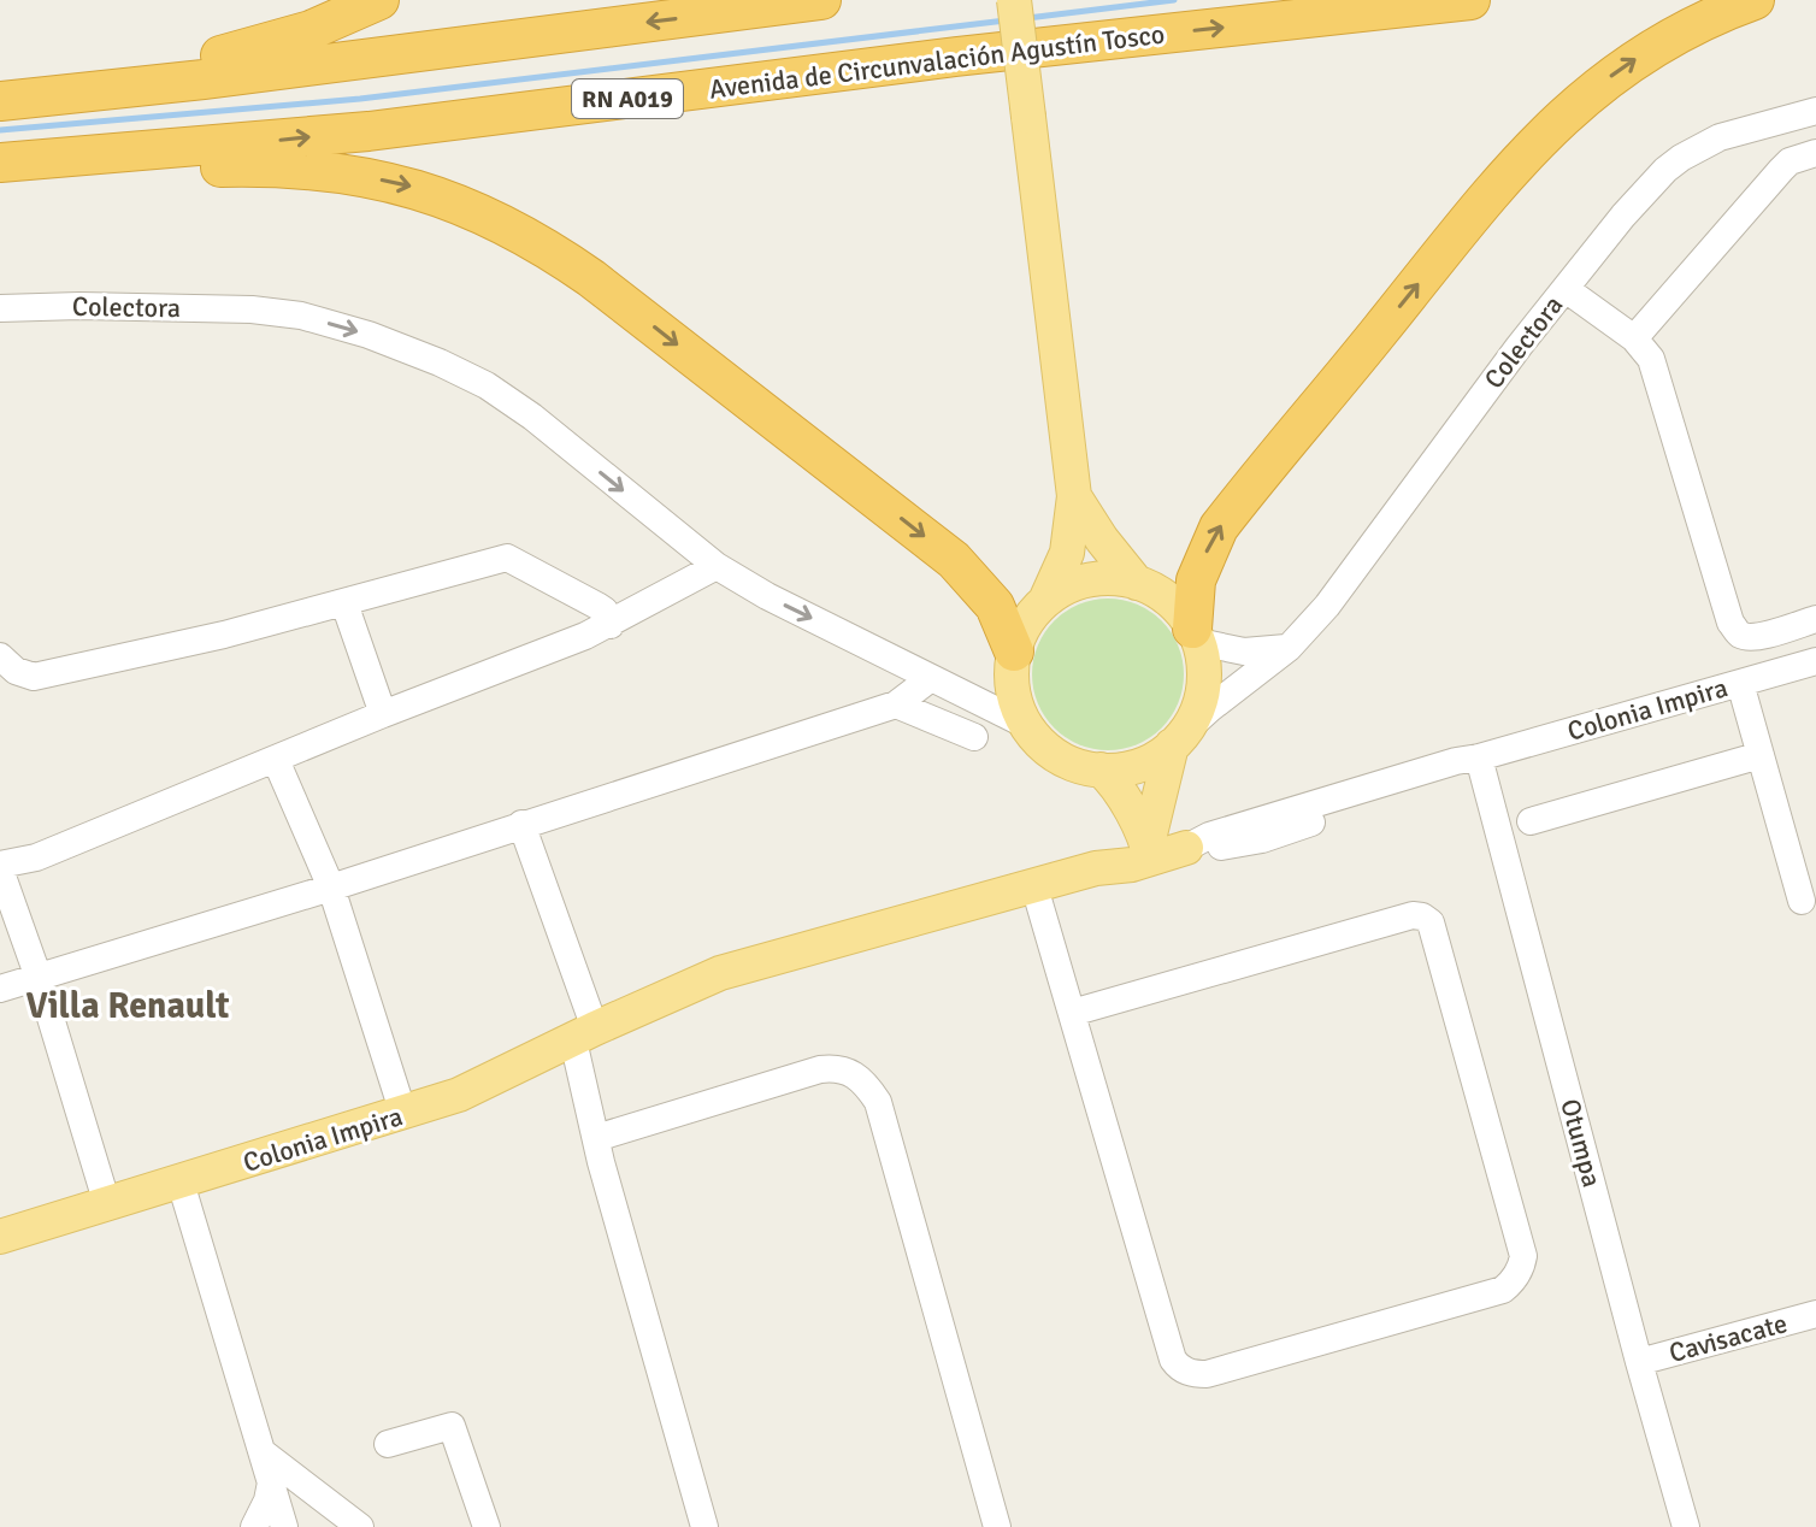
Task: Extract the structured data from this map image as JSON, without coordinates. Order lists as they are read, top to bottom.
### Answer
{
  "streets": {
    "highway": ["Avenida de Circunvalación Agustín Tosco", "RN A019"],
    "main road": ["Colonia Impira"],
    "street": ["Colectora", "Otumpa", "Cavisacate"]
  },
  "crossings": [
    ["Colonia Impira", "Otumpa"],
    ["Otumpa", "Cavisacate"]
  ],
  "one_way": ["Colectora"],
  "districts": ["Villa Renault"]
}
